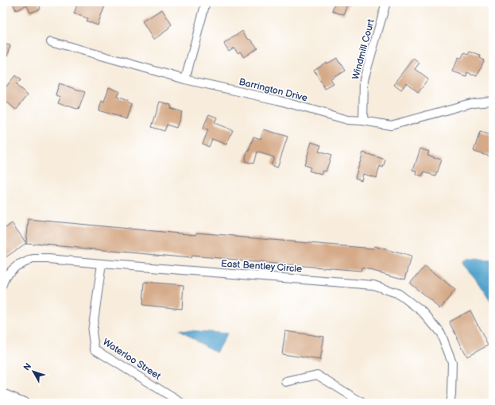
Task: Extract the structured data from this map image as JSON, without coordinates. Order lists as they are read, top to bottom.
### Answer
{
  "streets": {
    "street": [
      "Windmill Court",
      "Barrington Drive",
      "East Bentley Circle",
      "Waterloo Street"
    ]
  },
  "crossings": [
    ["Windmill Court", "Barrington Drive"],
    ["East Bentley Circle", "Waterloo Street"]
  ],
  "north": "top left"
}
